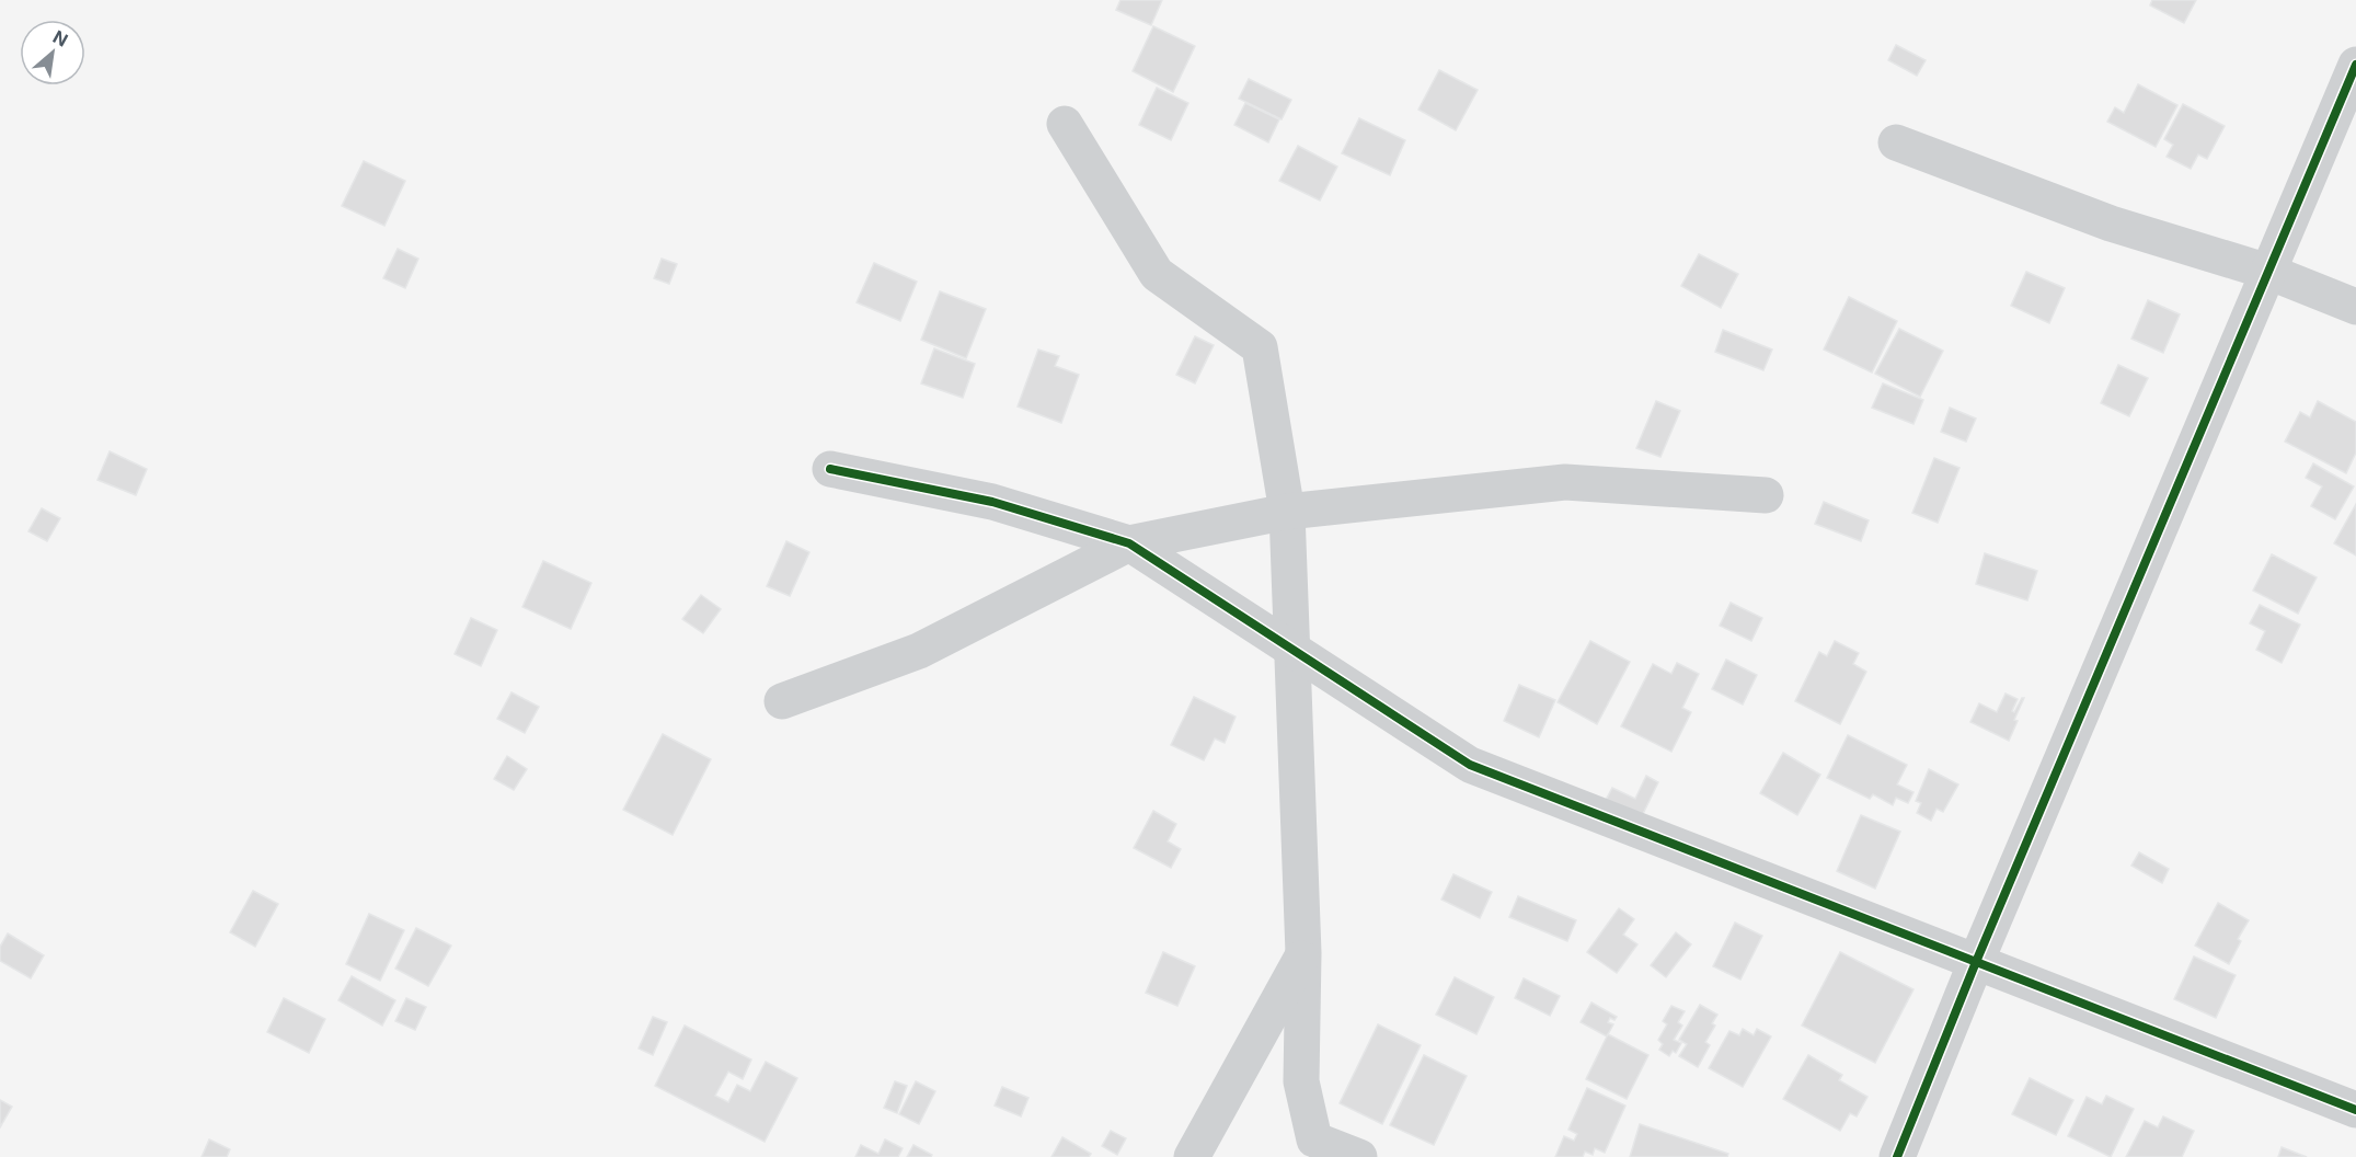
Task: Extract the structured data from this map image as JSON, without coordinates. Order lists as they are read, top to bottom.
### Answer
{
  "north": "top right"
}
